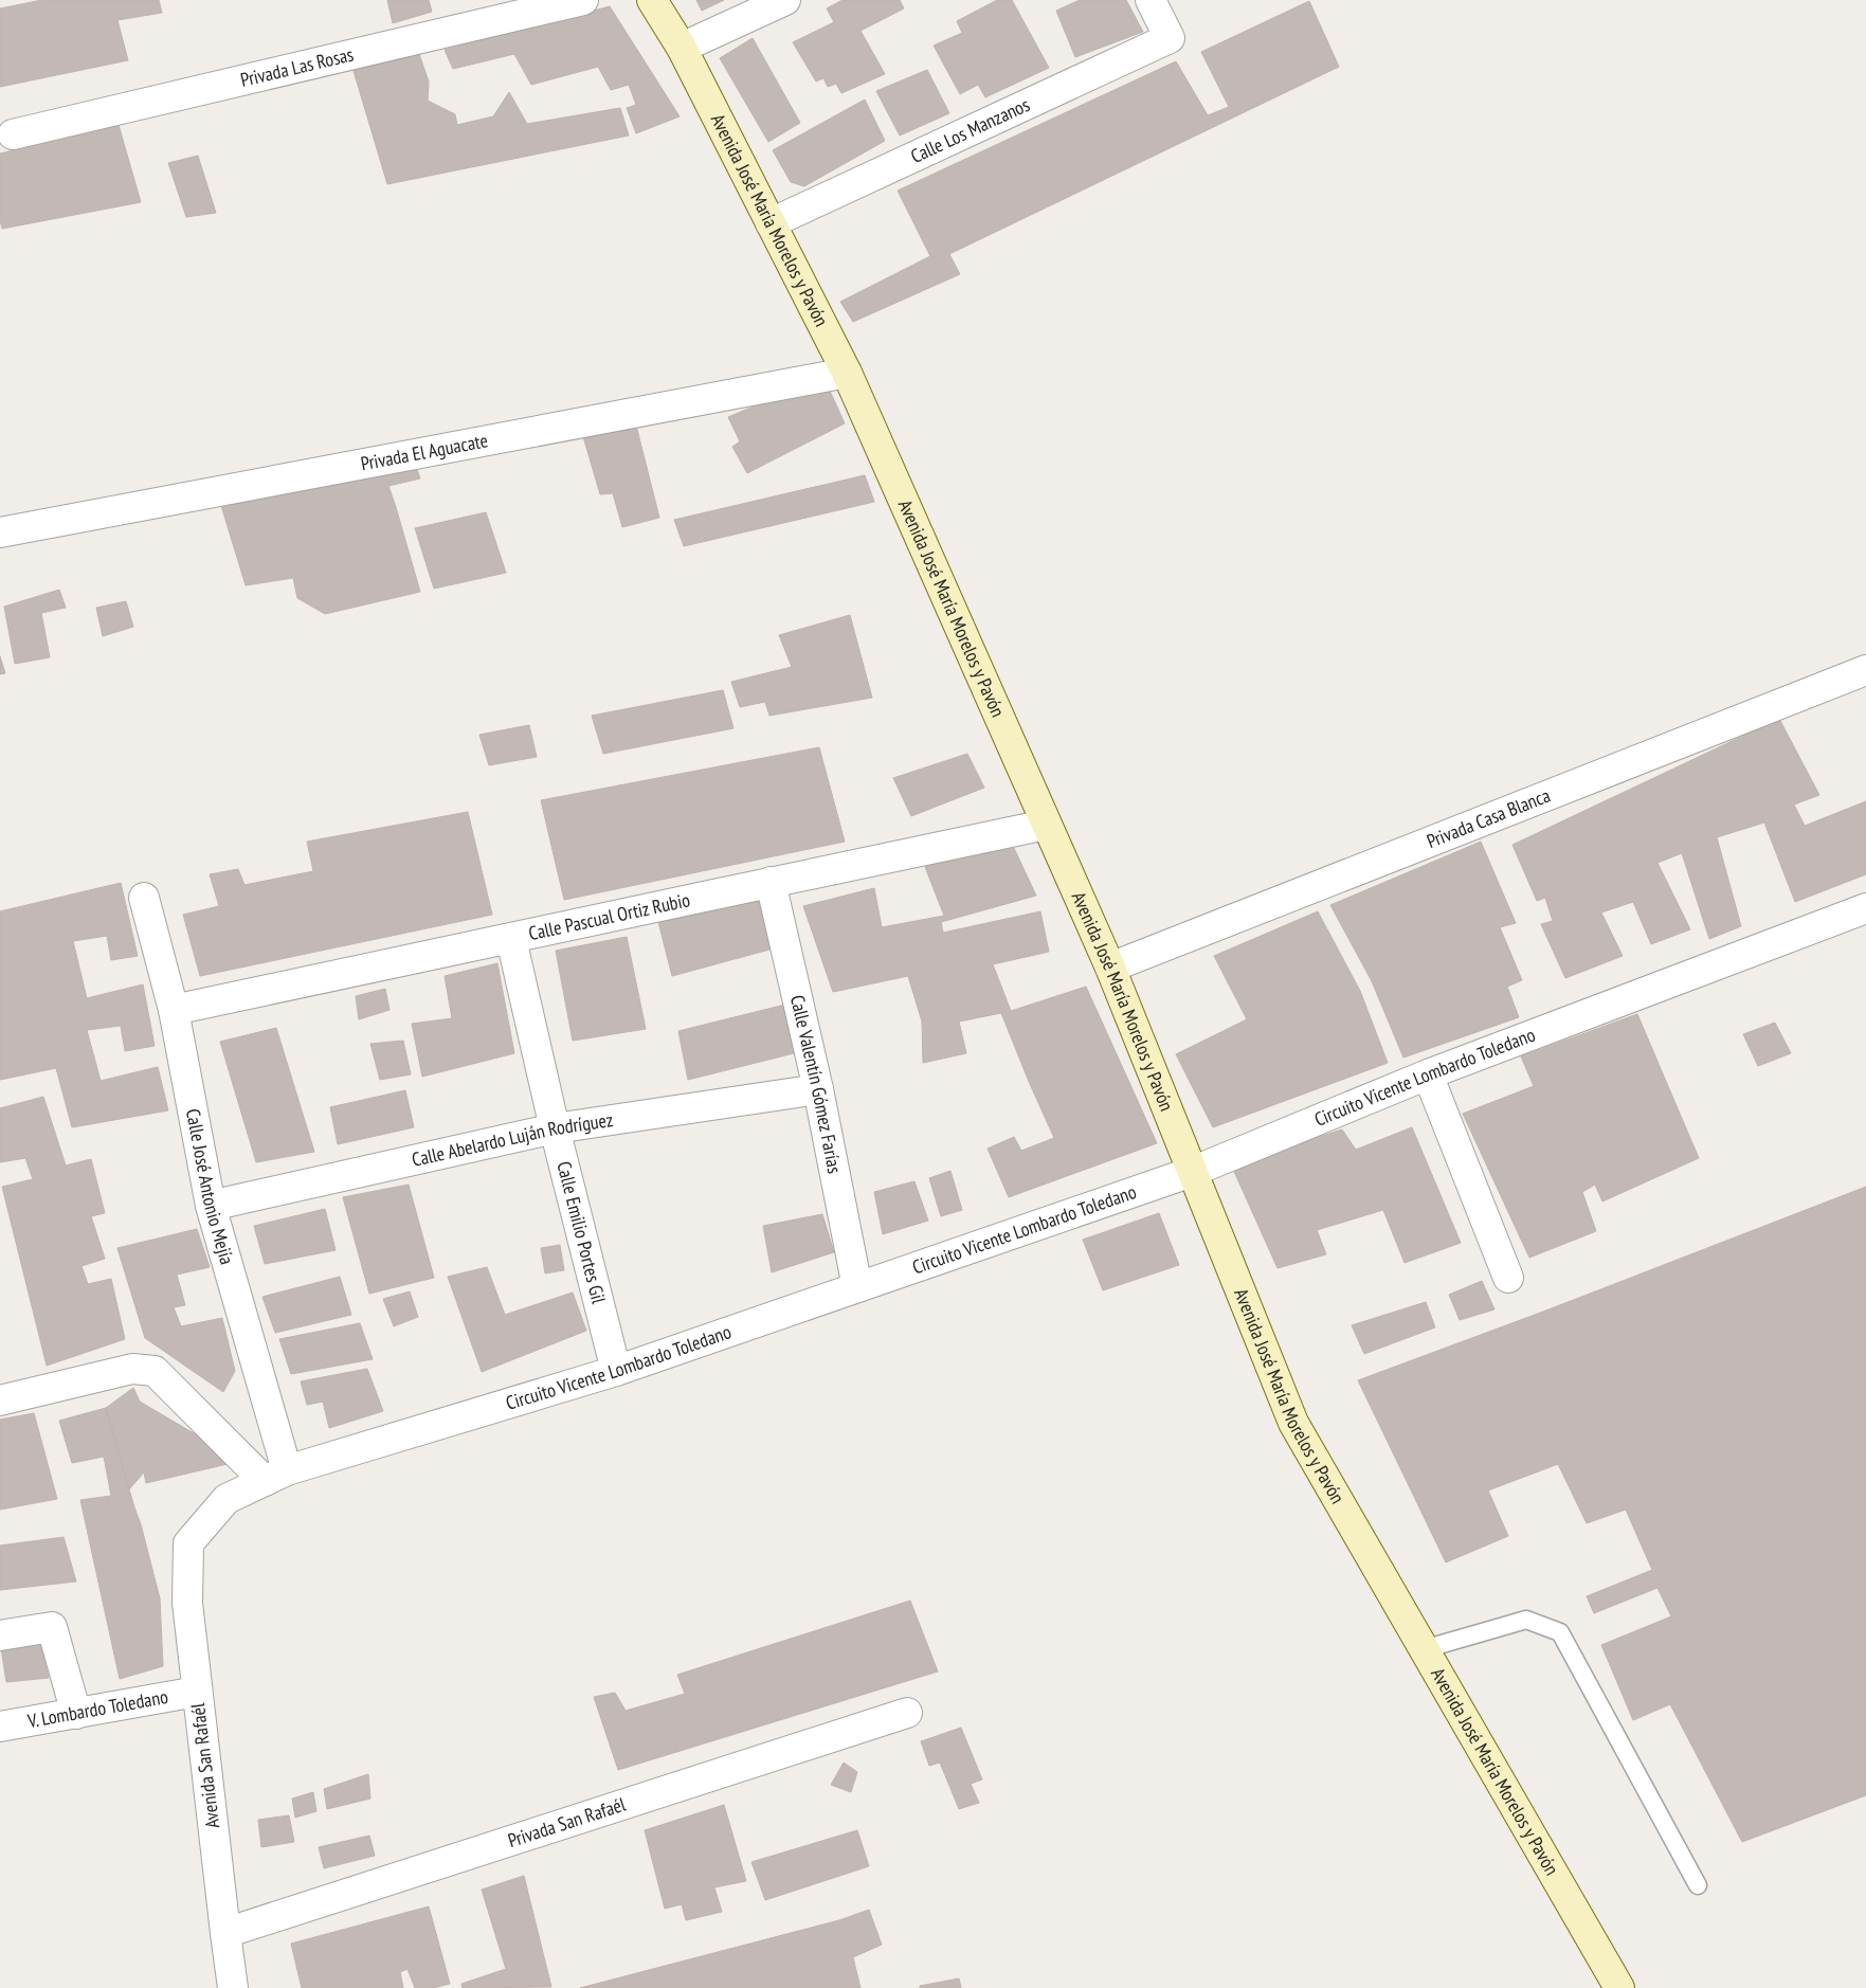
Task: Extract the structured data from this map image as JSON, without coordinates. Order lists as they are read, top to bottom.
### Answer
{
  "streets": {
    "main road": ["Avenida José María Morelos y Pavón"],
    "street": [
      "Privada Las Rosas",
      "Calle Los Manzanos",
      "Privada El Aguacate",
      "Privada Casa Blanca",
      "Calle Pascual Ortiz Rubio",
      "Circuito Vicente Lombardo Toledano",
      "Calle Valentín Gómez Farías",
      "Calle Abelardo Luján Rodríguez",
      "Calle José Antonio Mejía",
      "Calle Emilio Portes Gil",
      "V. Lombardo Toledano",
      "Avenida San Rafaél",
      "Privada San Rafaél"
    ]
  },
  "crossings": [
    ["Calle Los Manzanos", "Avenida José María Morelos y Pavón"],
    ["Avenida José María Morelos y Pavón", "Privada El Aguacate"],
    ["Avenida José María Morelos y Pavón", "Privada Casa Blanca"],
    ["Avenida José María Morelos y Pavón", "Calle Pascual Ortiz Rubio"],
    ["Avenida José María Morelos y Pavón", "Circuito Vicente Lombardo Toledano"],
    ["Calle Pascual Ortiz Rubio", "Calle Valentín Gómez Farías"],
    ["Calle Pascual Ortiz Rubio", "Calle José Antonio Mejía"],
    ["Calle Pascual Ortiz Rubio", "Calle Emilio Portes Gil"],
    ["Circuito Vicente Lombardo Toledano", "Calle Valentín Gómez Farías"],
    ["Circuito Vicente Lombardo Toledano", "Calle José Antonio Mejía"],
    ["Circuito Vicente Lombardo Toledano", "Calle Emilio Portes Gil"],
    ["Circuito Vicente Lombardo Toledano", "Avenida San Rafaél"],
    ["Calle Valentín Gómez Farías", "Calle Abelardo Luján Rodríguez"],
    ["Calle Abelardo Luján Rodríguez", "Calle José Antonio Mejía"],
    ["Calle Abelardo Luján Rodríguez", "Calle Emilio Portes Gil"],
    ["V. Lombardo Toledano", "Avenida San Rafaél"],
    ["Avenida San Rafaél", "Privada San Rafaél"]
  ]
}
